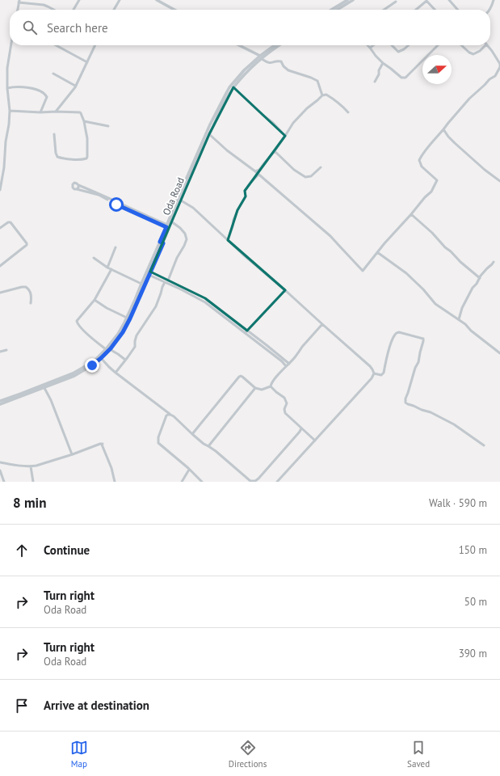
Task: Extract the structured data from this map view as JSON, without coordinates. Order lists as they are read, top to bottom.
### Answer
{
  "streets": {
    "street": ["Oda Road"]
  },
  "north": "right",
  "page": {
    "search": "Search here",
    "heading": ["8 min", "Walk · 590 m"],
    "list": [
      ["Continue", "150 m"],
      ["Turn right", "Oda Road", "50 m"],
      ["Turn right", "Oda Road", "390 m"],
      "Arrive at destination"
    ],
    "nav": ["Map", "Directions", "Saved"]
  }
}
